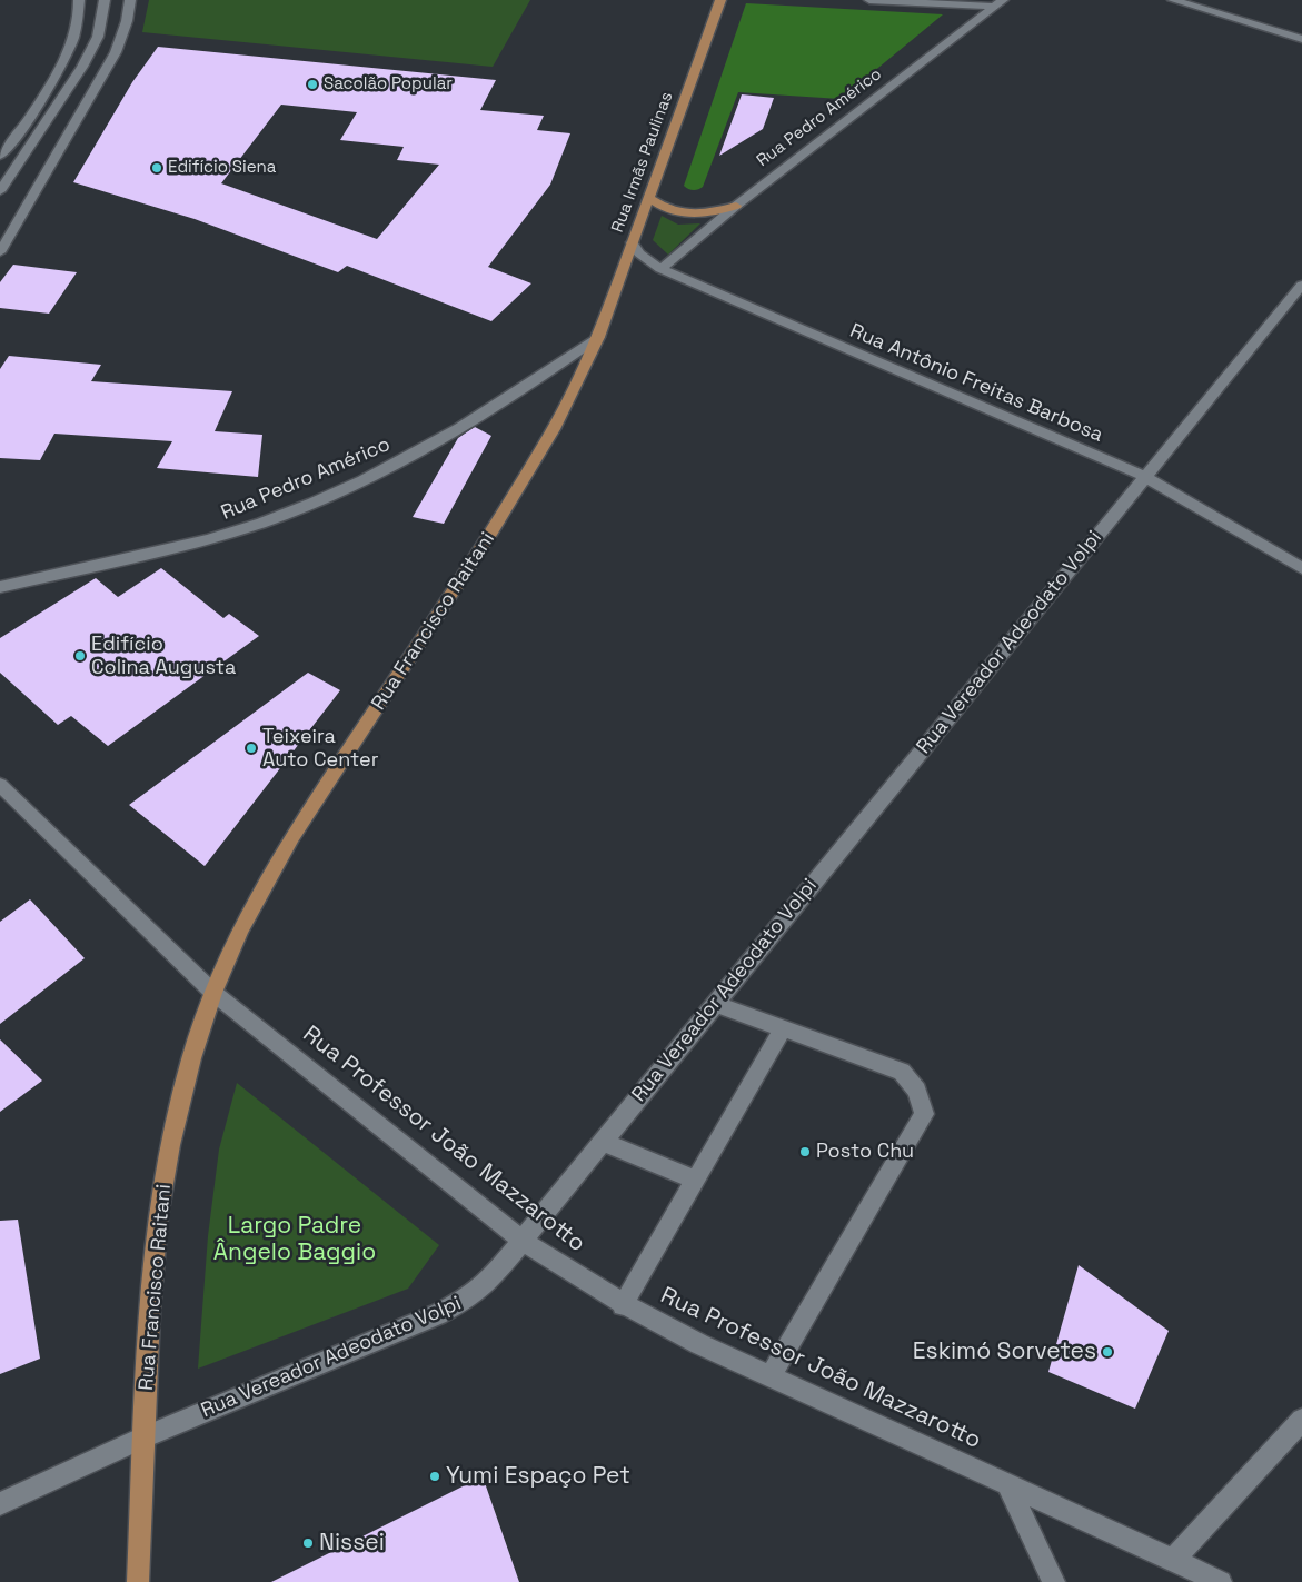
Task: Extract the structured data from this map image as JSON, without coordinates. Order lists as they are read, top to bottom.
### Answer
{
  "streets": {
    "main road": ["Rua Irmãs Paulinas", "Rua Francisco Raitani"],
    "street": [
      "Rua Pedro Américo",
      "Rua Antônio Freitas Barbosa",
      "Rua Vereador Adeodato Volpi",
      "Rua Professor João Mazzarotto"
    ]
  },
  "crossings": [
    ["Rua Pedro Américo", "Rua Irmãs Paulinas"],
    ["Rua Pedro Américo", "Rua Antônio Freitas Barbosa"],
    ["Rua Pedro Américo", "Rua Francisco Raitani"],
    ["Rua Irmãs Paulinas", "Rua Antônio Freitas Barbosa"],
    ["Rua Irmãs Paulinas", "Rua Francisco Raitani"],
    ["Rua Antônio Freitas Barbosa", "Rua Vereador Adeodato Volpi"],
    ["Rua Francisco Raitani", "Rua Vereador Adeodato Volpi"],
    ["Rua Francisco Raitani", "Rua Professor João Mazzarotto"],
    ["Rua Vereador Adeodato Volpi", "Rua Professor João Mazzarotto"]
  ],
  "parks": ["Largo Padre Ângelo Baggio"],
  "places": [
    "Sacolão Popular",
    "Edifício Siena",
    "Edifício Colina Augusta",
    "Teixeira Auto Center",
    "Posto Chu",
    "Eskimó Sorvetes",
    "Yumi Espaço Pet",
    "Nissei"
  ]
}
